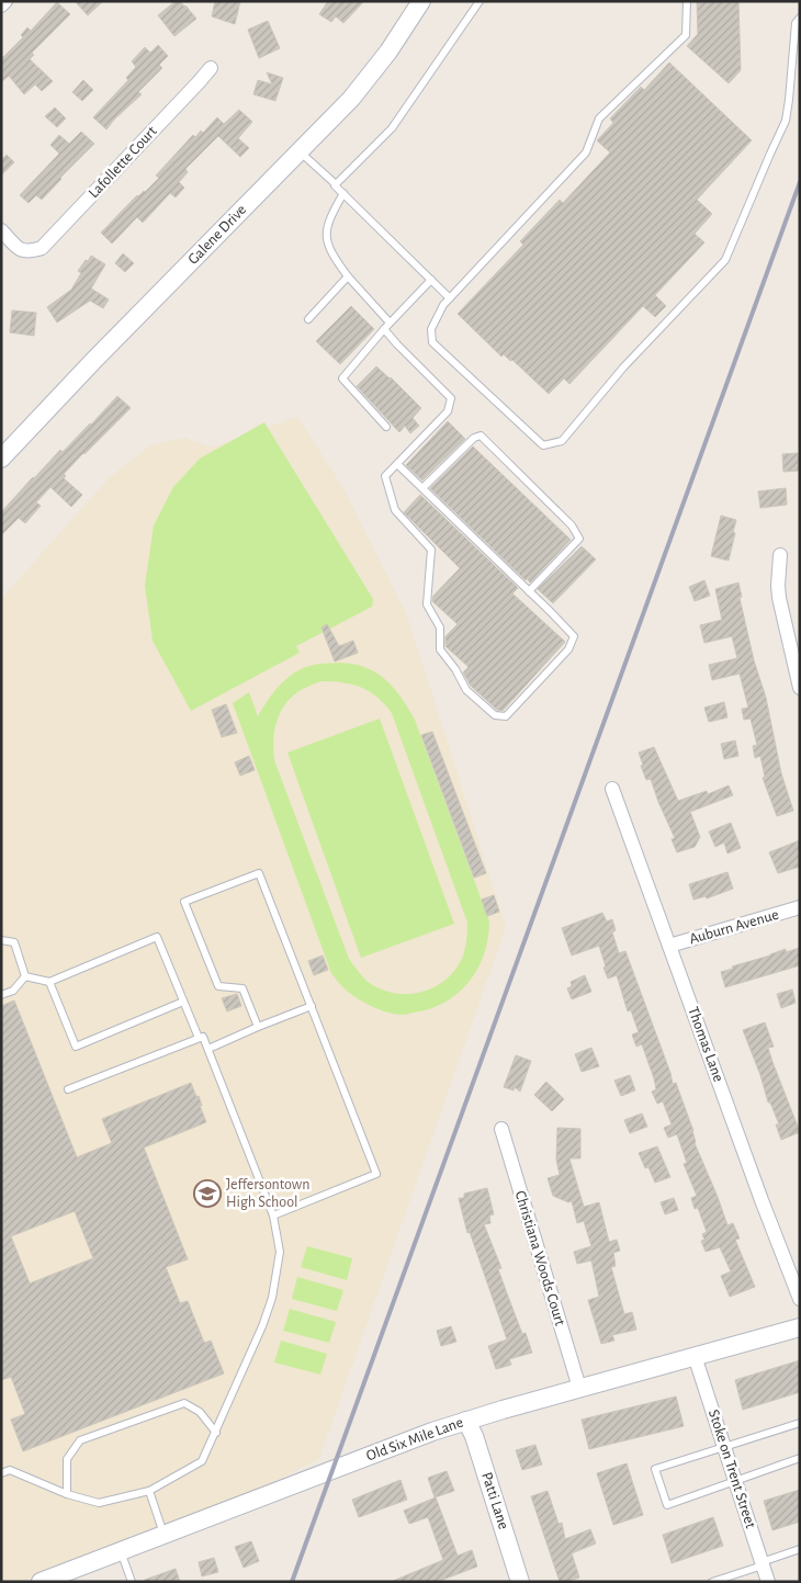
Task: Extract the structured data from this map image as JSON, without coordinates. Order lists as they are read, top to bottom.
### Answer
{
  "streets": {
    "street": [
      "Lafollette Court",
      "Galene Drive",
      "Auburn Avenue",
      "Thomas Lane",
      "Christiana Woods Court",
      "Old Six Mile Lane",
      "Stoke on Trent Street",
      "Patti Lane"
    ]
  },
  "crossings": [
    ["Auburn Avenue", "Thomas Lane"],
    ["Christiana Woods Court", "Old Six Mile Lane"],
    ["Old Six Mile Lane", "Stoke on Trent Street"],
    ["Old Six Mile Lane", "Patti Lane"]
  ],
  "places": {
    "school or university": ["Jeffersontown High School"]
  }
}
